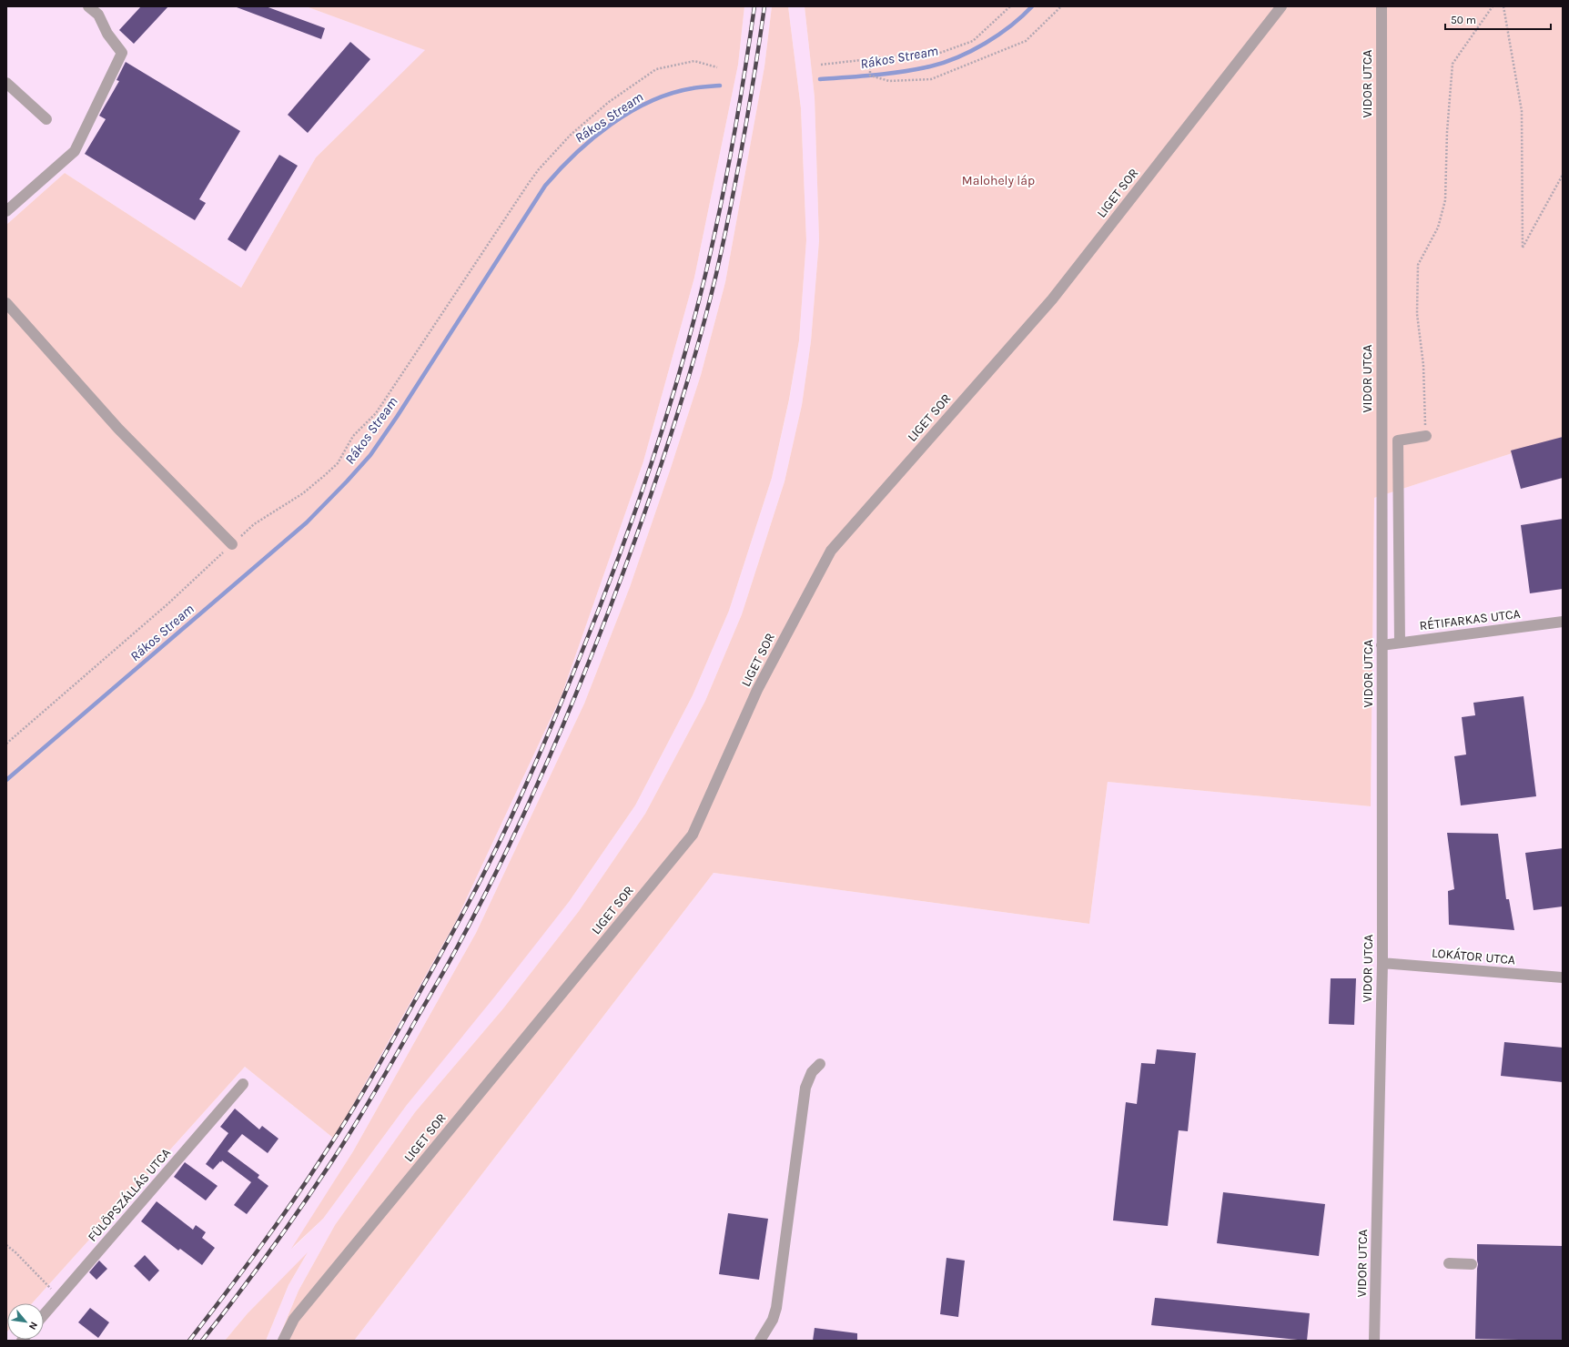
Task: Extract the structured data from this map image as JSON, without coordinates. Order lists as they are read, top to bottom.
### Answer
{
  "streets": {
    "street": [
      "VIDOR UTCA",
      "LIGET SOR",
      "RÉTIFARKAS UTCA",
      "LOKÁTOR UTCA",
      "FÜLÖPSZÁLLÁS UTCA"
    ]
  },
  "crossings": [
    ["VIDOR UTCA", "RÉTIFARKAS UTCA"],
    ["VIDOR UTCA", "LOKÁTOR UTCA"]
  ],
  "water": ["Rákos Stream"],
  "parks": ["Malohely láp"],
  "scale_bar": "50 m",
  "north": "bottom right"
}
